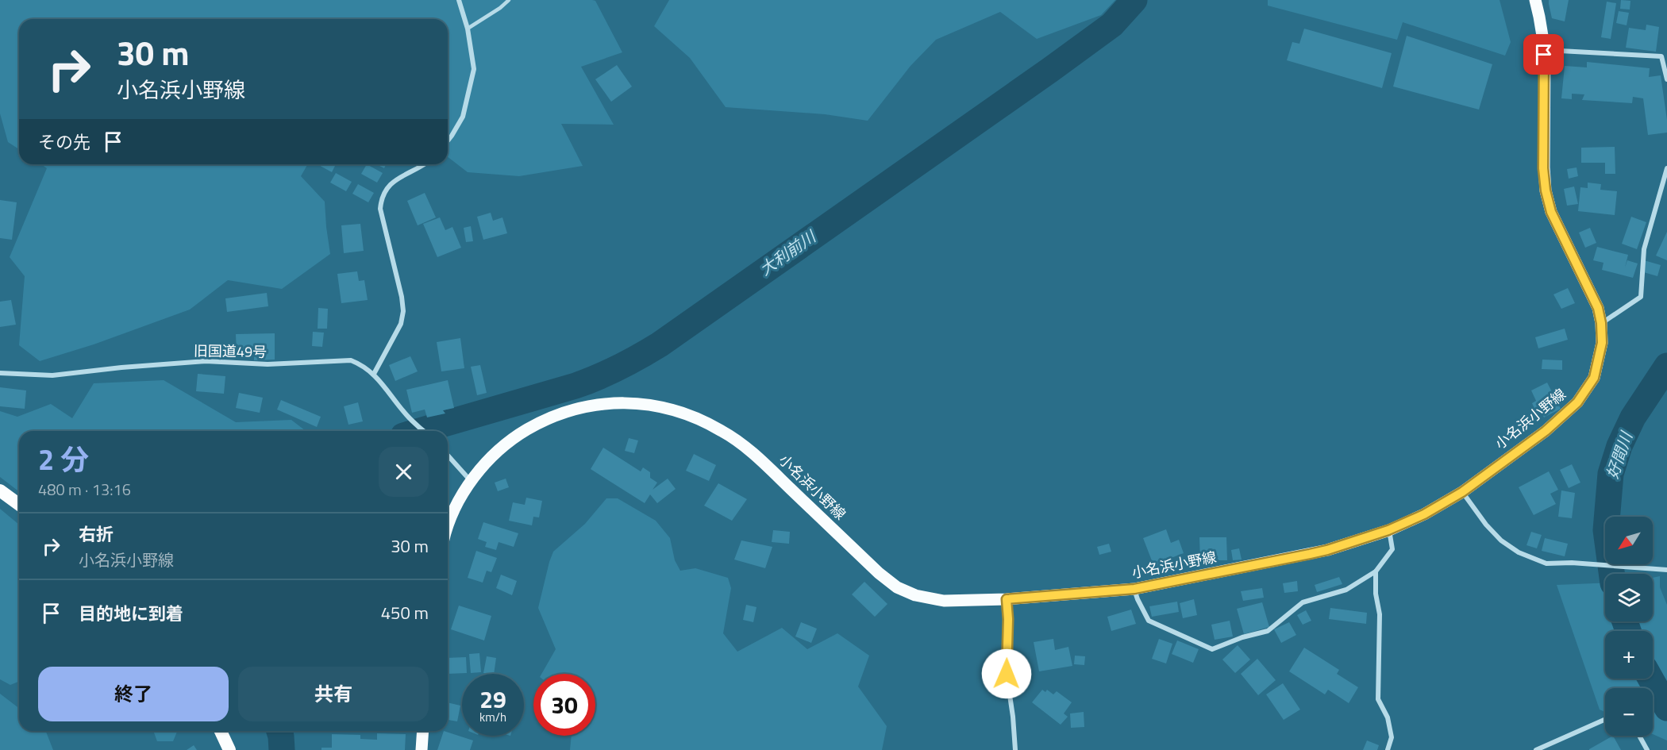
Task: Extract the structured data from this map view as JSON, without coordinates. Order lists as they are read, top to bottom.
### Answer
{
  "streets": {
    "main road": ["小名浜小野線"],
    "street": ["旧国道49号"]
  },
  "water": ["大利前川", "好間川"],
  "north": "bottom left",
  "page": {
    "turn": ["30 m", "小名浜小野線"],
    "then": "その先",
    "heading": ["2 分", "480 m · 13:16"],
    "list": [
      {
        "name": "右折",
        "note": "小名浜小野線",
        "value": "30 m"
      },
      {
        "name": "目的地に到着",
        "value": "450 m"
      }
    ],
    "map_buttons": ["+", "−"],
    "buttons": ["終了", "共有"],
    "speed": "29 km/h",
    "limit": "30"
  }
}
